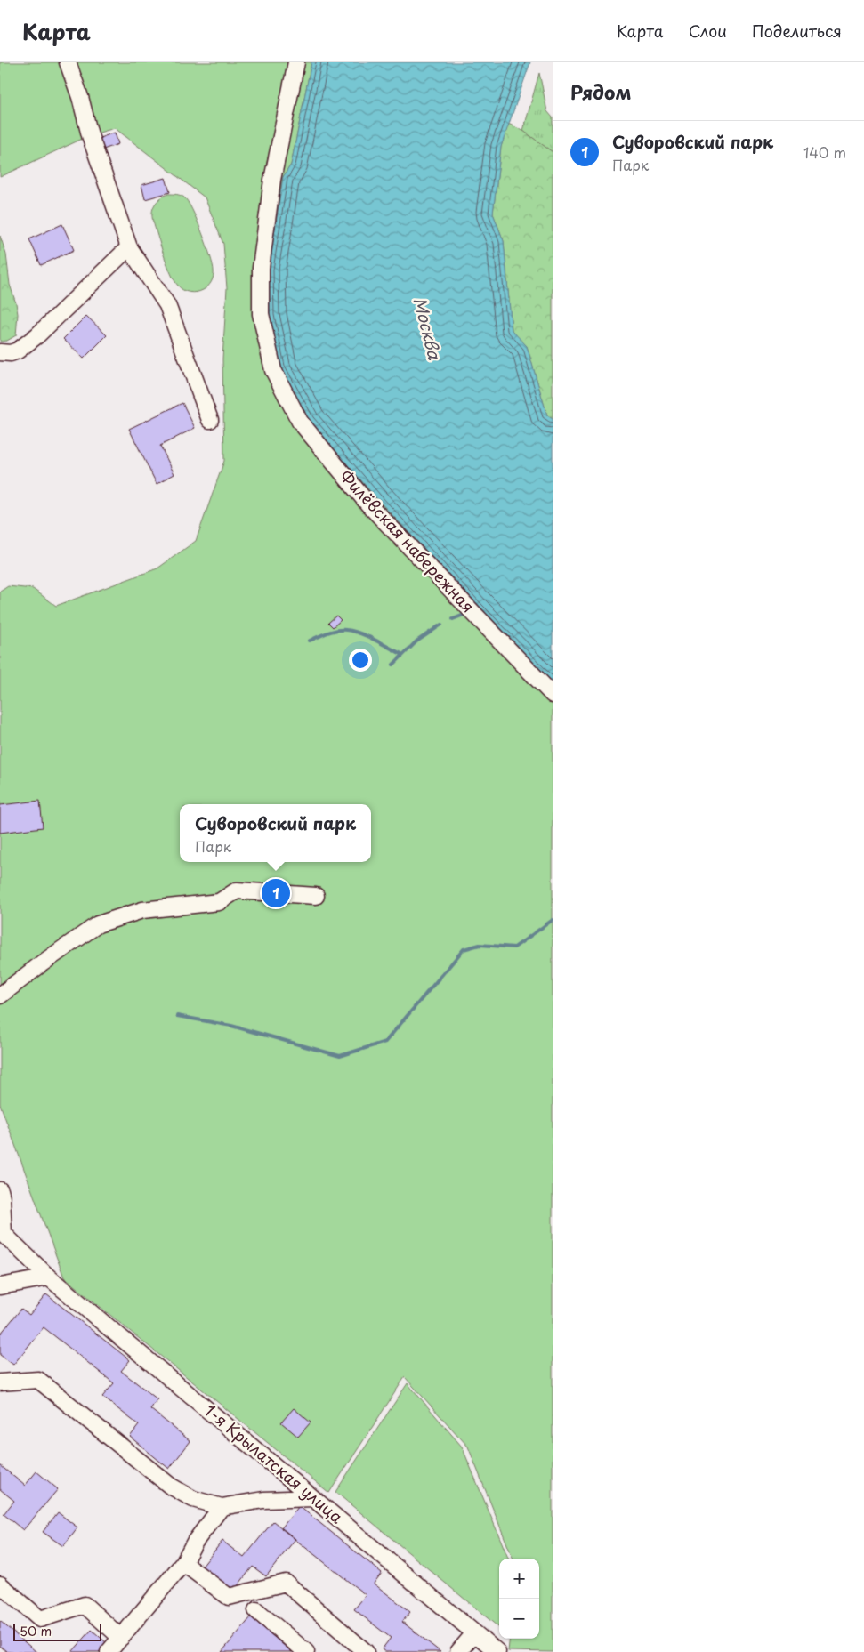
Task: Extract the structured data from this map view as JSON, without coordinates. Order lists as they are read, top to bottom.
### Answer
{
  "streets": {
    "street": ["Филёвская набережная", "1-я Крылатская улица"]
  },
  "water": ["Москва"],
  "scale_bar": "50 m",
  "page": {
    "header": "Карта",
    "nav": ["Карта", "Слои", "Поделиться"],
    "heading": "Рядом",
    "list": [
      {
        "mark": "1",
        "name": "Суворовский парк",
        "note": "Парк",
        "value": "140 m"
      }
    ],
    "popup": ["Суворовский парк", "Парк"],
    "pins": "1",
    "map_buttons": ["+", "−"],
    "scale": "50 m"
  }
}
